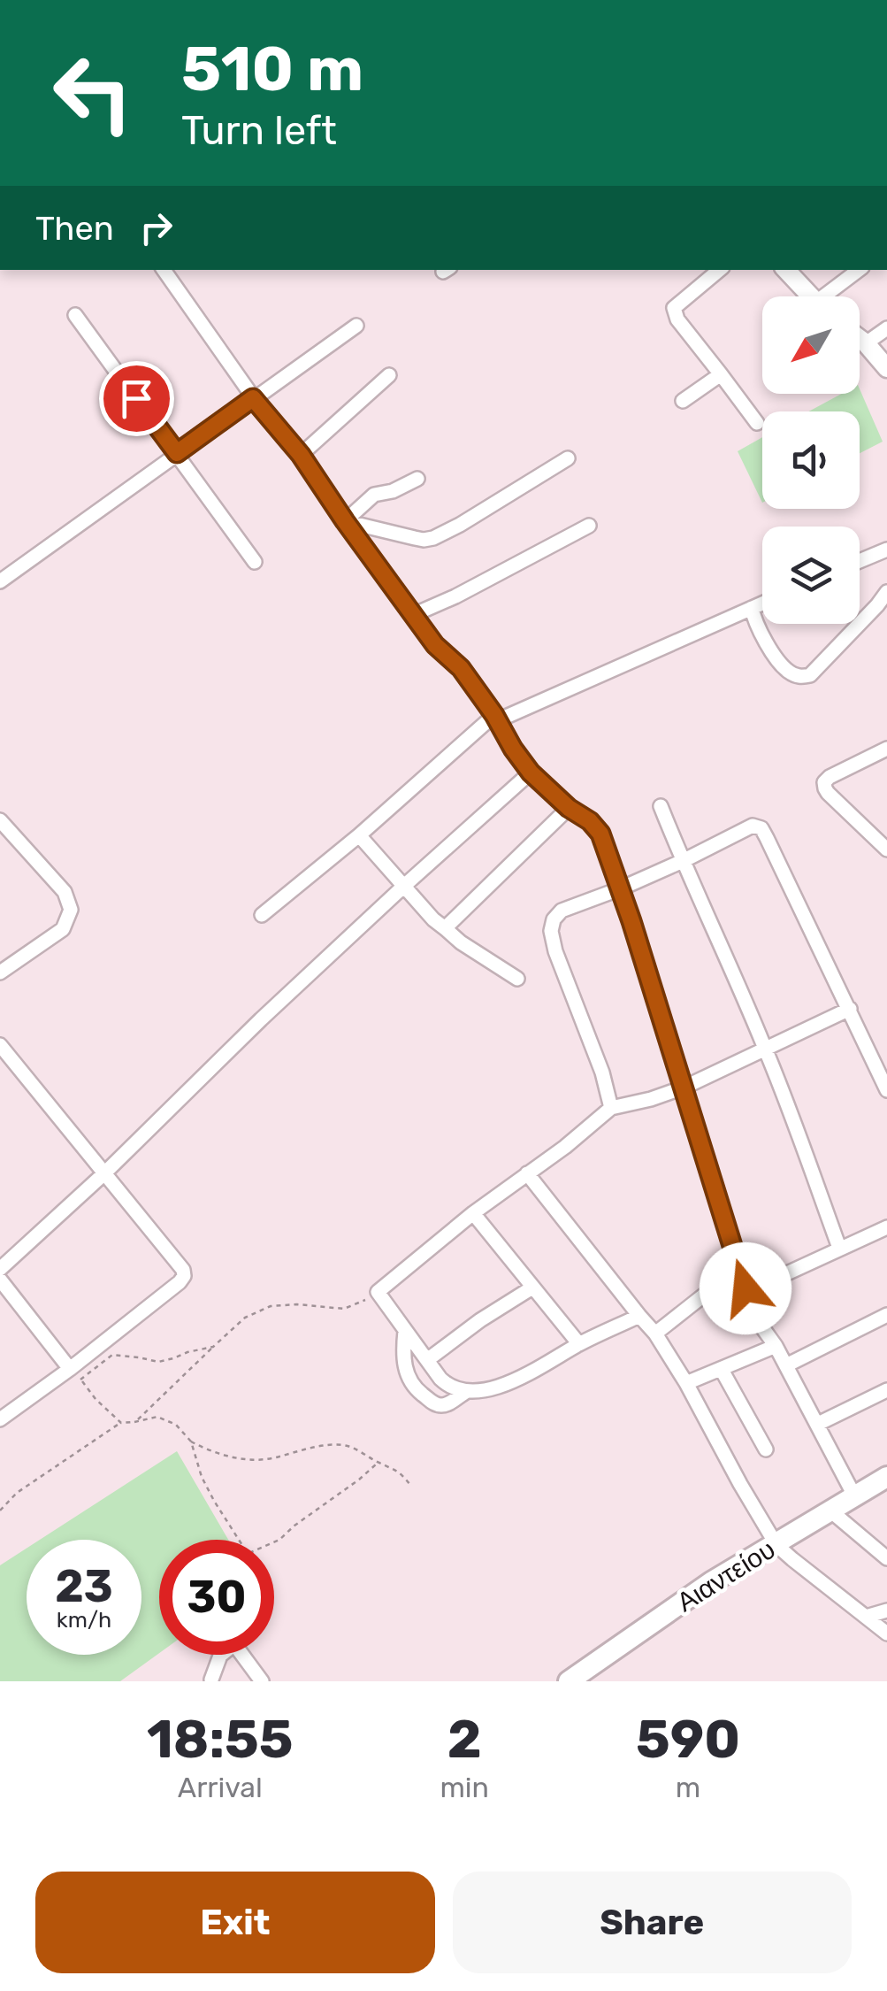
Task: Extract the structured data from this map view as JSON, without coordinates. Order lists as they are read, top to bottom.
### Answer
{
  "streets": {
    "main road": ["Αιαντείου"]
  },
  "north": "bottom left",
  "page": {
    "turn": ["510 m", "Turn left"],
    "then": "Then",
    "speed": "23 km/h",
    "limit": "30",
    "eta": [
      "18:55",
      "Arrival",
      "2",
      "min",
      "590",
      "m"
    ],
    "buttons": ["Exit", "Share"]
  }
}
